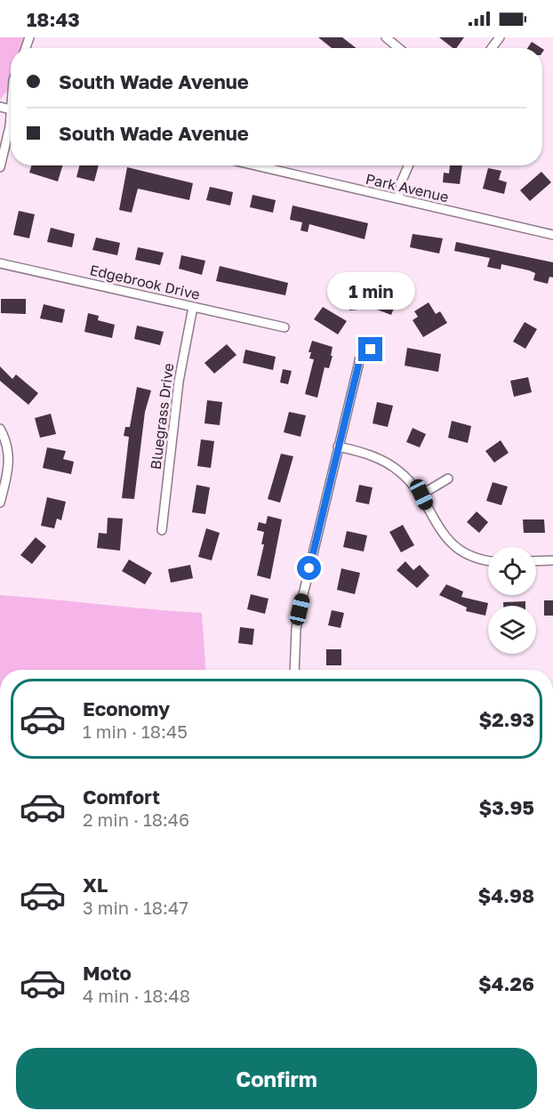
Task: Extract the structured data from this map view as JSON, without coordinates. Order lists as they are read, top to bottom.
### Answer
{
  "streets": {
    "street": ["Park Avenue", "Edgebrook Drive", "Bluegrass Drive"]
  },
  "crossings": [
    ["Edgebrook Drive", "Bluegrass Drive"]
  ],
  "page": {
    "status": "18:43",
    "banner": ["South Wade Avenue", "South Wade Avenue"],
    "bubble": "1 min",
    "list": [
      {
        "name": "Economy",
        "note": "1 min · 18:45",
        "value": "$2.93"
      },
      {
        "name": "Comfort",
        "note": "2 min · 18:46",
        "value": "$3.95"
      },
      {
        "name": "XL",
        "note": "3 min · 18:47",
        "value": "$4.98"
      },
      {
        "name": "Moto",
        "note": "4 min · 18:48",
        "value": "$4.26"
      }
    ],
    "buttons": "Confirm"
  }
}
